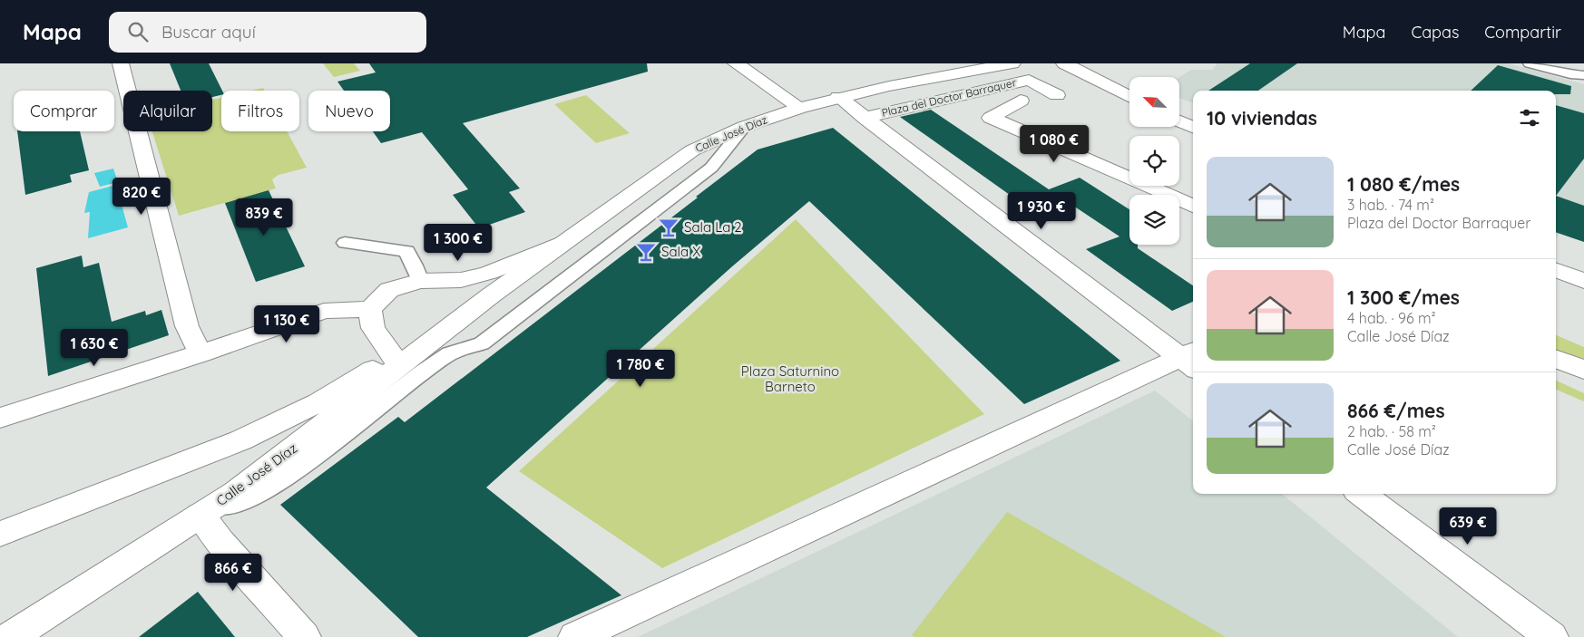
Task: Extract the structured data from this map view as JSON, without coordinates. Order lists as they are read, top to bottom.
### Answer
{
  "streets": {
    "street": ["Plaza del Doctor Barraquer", "Calle José Díaz"]
  },
  "parks": ["Plaza Saturnino Barneto"],
  "places": {
    "bar": ["Sala La 2", "Sala X"]
  },
  "north": "top left",
  "page": {
    "header": "Mapa",
    "search": "Buscar aquí",
    "nav": ["Mapa", "Capas", "Compartir"],
    "chip": [
      "Comprar",
      "Alquilar",
      "Filtros",
      "Nuevo"
    ],
    "heading": "10 viviendas",
    "price": [
      "1 080 €",
      "820 €",
      "1 930 €",
      "839 €",
      "1 300 €",
      "1 130 €",
      "1 630 €",
      "1 780 €",
      "639 €",
      "866 €"
    ],
    "list": [
      {
        "name": "1 080 €/mes",
        "note": "3 hab. · 74 m² · Plaza del Doctor Barraquer"
      },
      {
        "name": "1 300 €/mes",
        "note": "4 hab. · 96 m² · Calle José Díaz"
      },
      {
        "name": "866 €/mes",
        "note": "2 hab. · 58 m² · Calle José Díaz"
      }
    ]
  }
}
